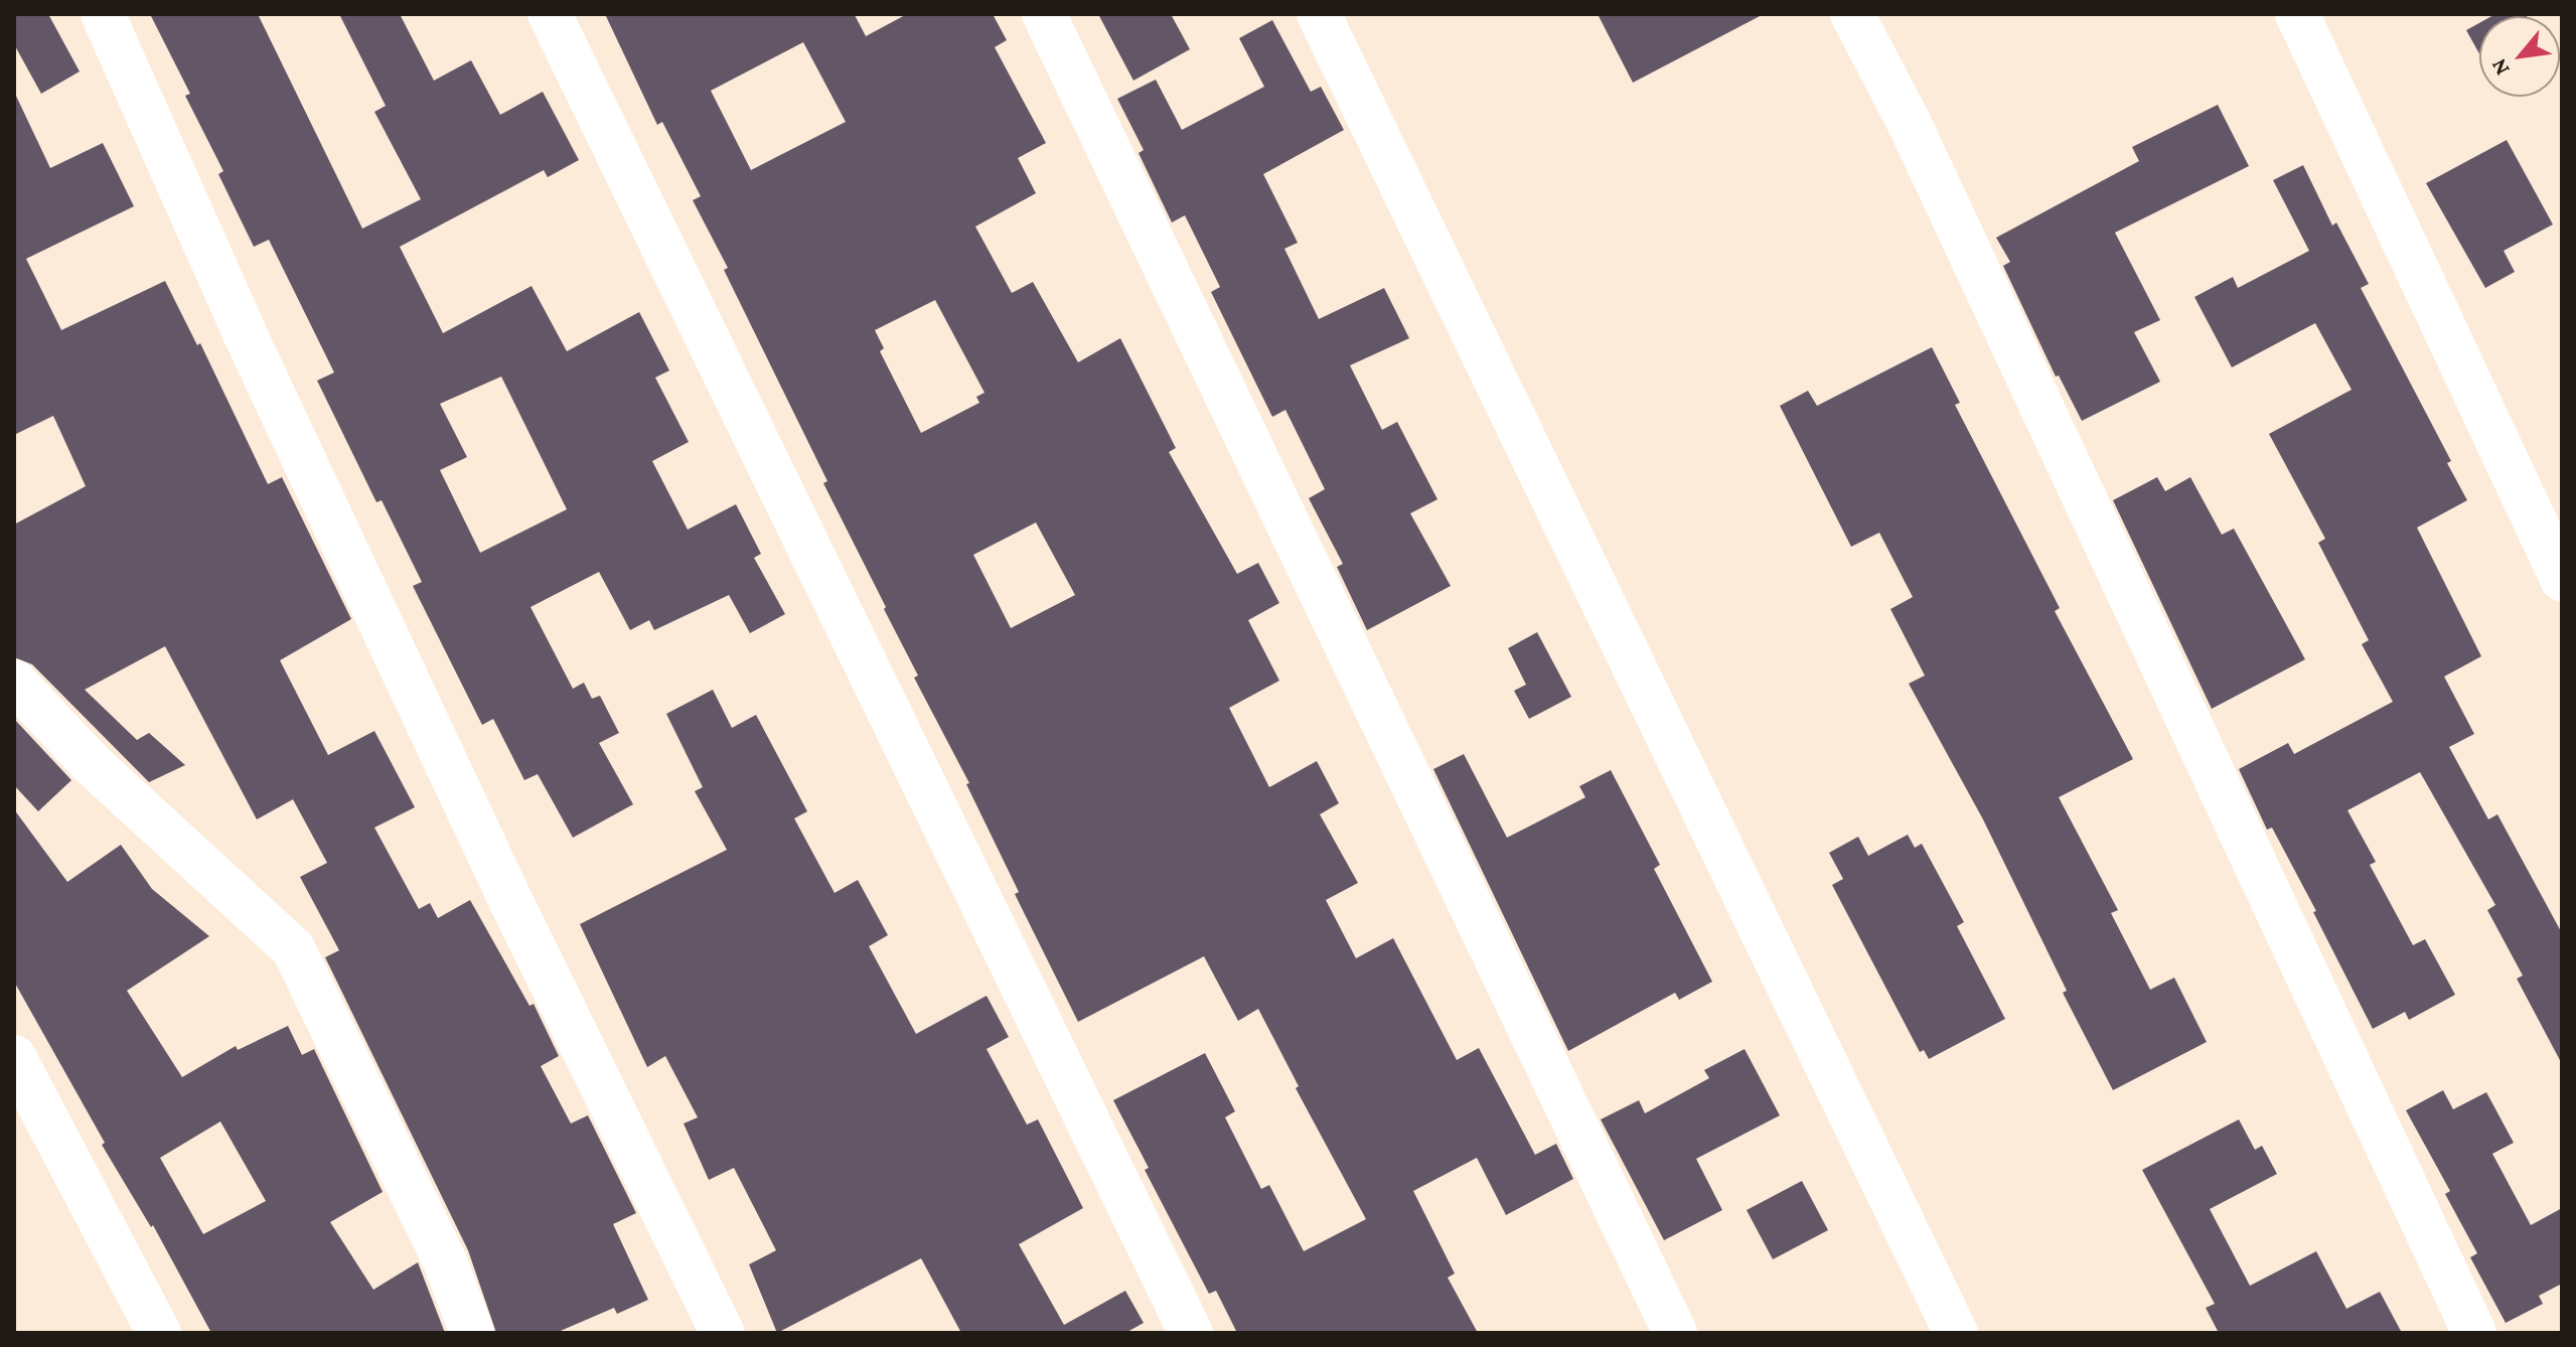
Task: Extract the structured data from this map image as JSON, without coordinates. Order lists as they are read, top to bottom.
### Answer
{
  "north": "bottom left"
}
